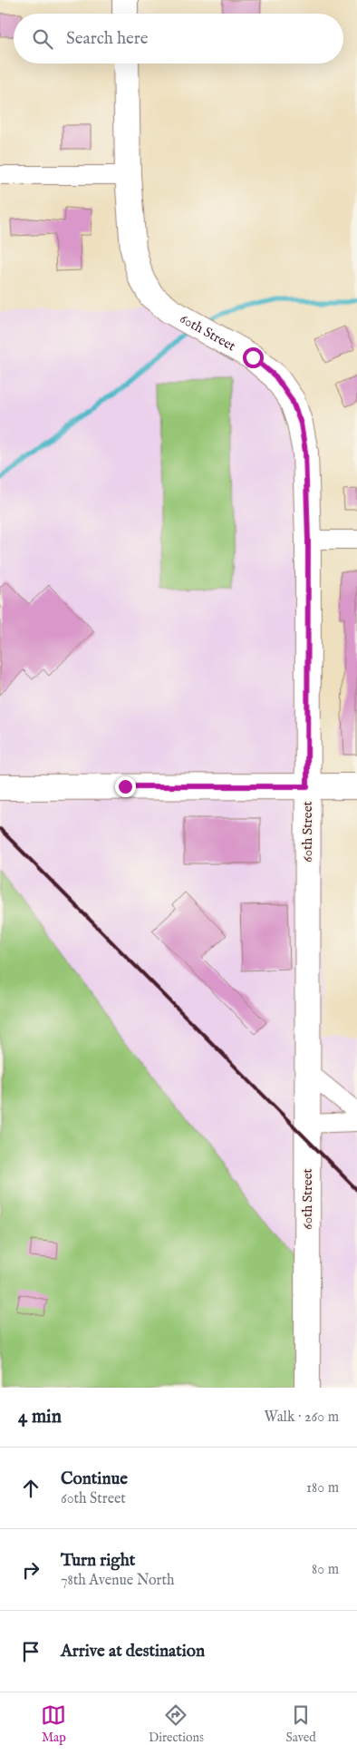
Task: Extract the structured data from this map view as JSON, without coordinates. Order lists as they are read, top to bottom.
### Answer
{
  "streets": {
    "street": ["60th Street"]
  },
  "page": {
    "search": "Search here",
    "heading": ["4 min", "Walk · 260 m"],
    "list": [
      ["Continue", "60th Street", "180 m"],
      ["Turn right", "78th Avenue North", "80 m"],
      "Arrive at destination"
    ],
    "nav": ["Map", "Directions", "Saved"]
  }
}
